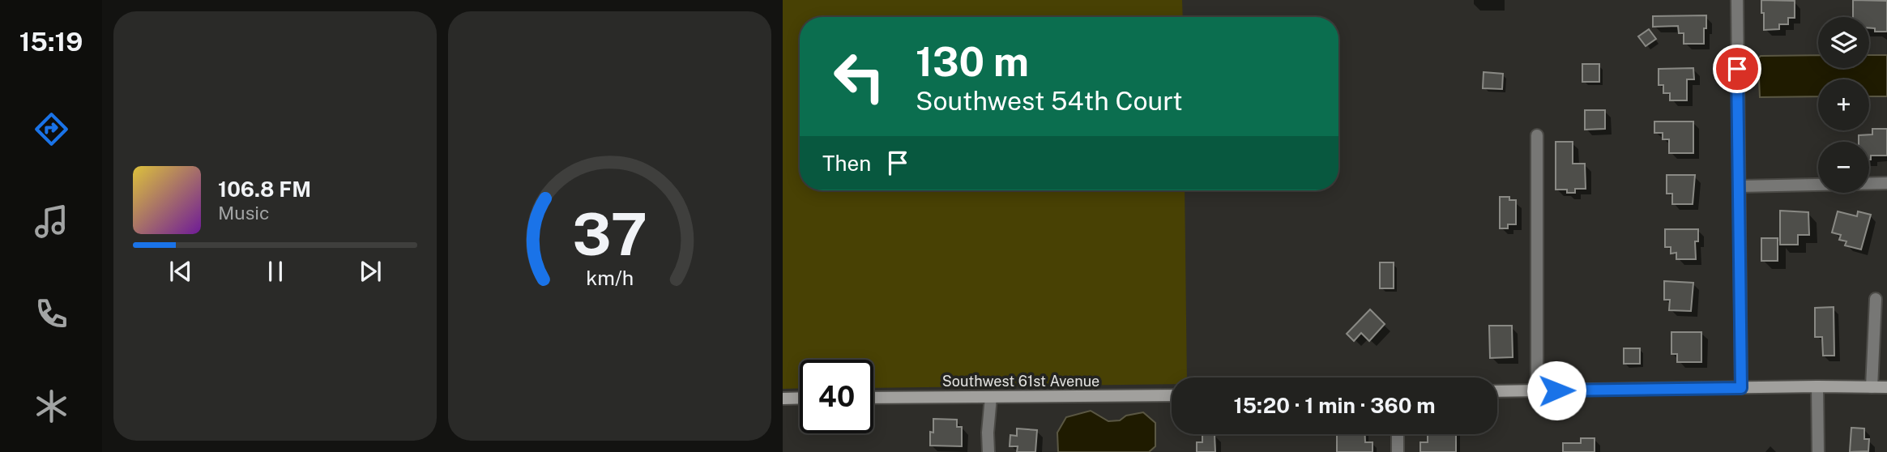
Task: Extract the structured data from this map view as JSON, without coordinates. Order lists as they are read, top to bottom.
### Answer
{
  "streets": {
    "street": ["Southwest 61st Avenue"]
  },
  "page": {
    "tabs": "15:19",
    "map_buttons": ["+", "−"],
    "turn": ["130 m", "Southwest 54th Court"],
    "then": "Then",
    "song": ["106.8 FM", "Music"],
    "limit": "40",
    "trip": "15:20 · 1 min · 360 m",
    "gauge": ["37", "km/h"]
  }
}
